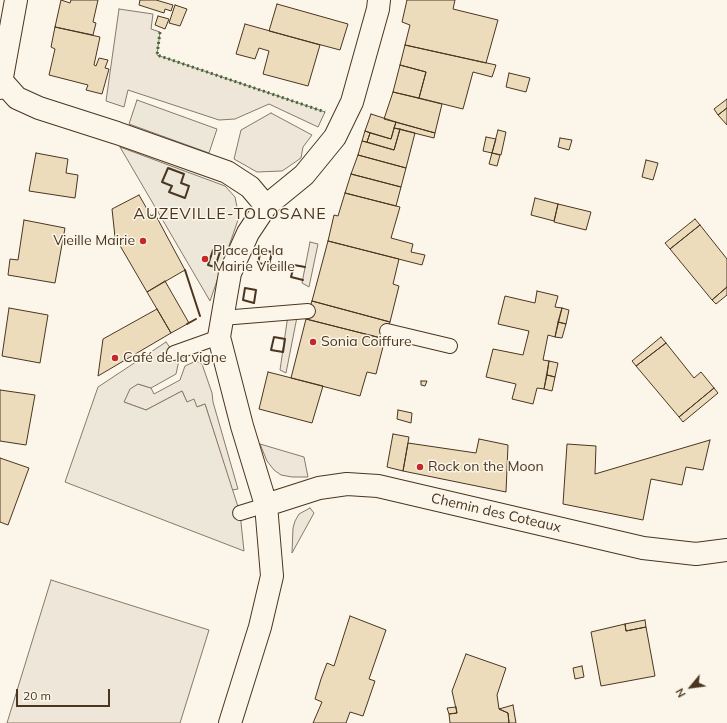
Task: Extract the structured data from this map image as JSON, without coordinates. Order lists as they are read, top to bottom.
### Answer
{
  "streets": {
    "street": ["Chemin des Coteaux"]
  },
  "districts": ["AUZEVILLE-TOLOSANE"],
  "places": [
    "Vieille Mairie",
    "Place de la Mairie Vieille",
    "Sonia Coiffure",
    "Café de la vigne",
    "Rock on the Moon"
  ],
  "scale_bar": "20 m",
  "north": "bottom left"
}
